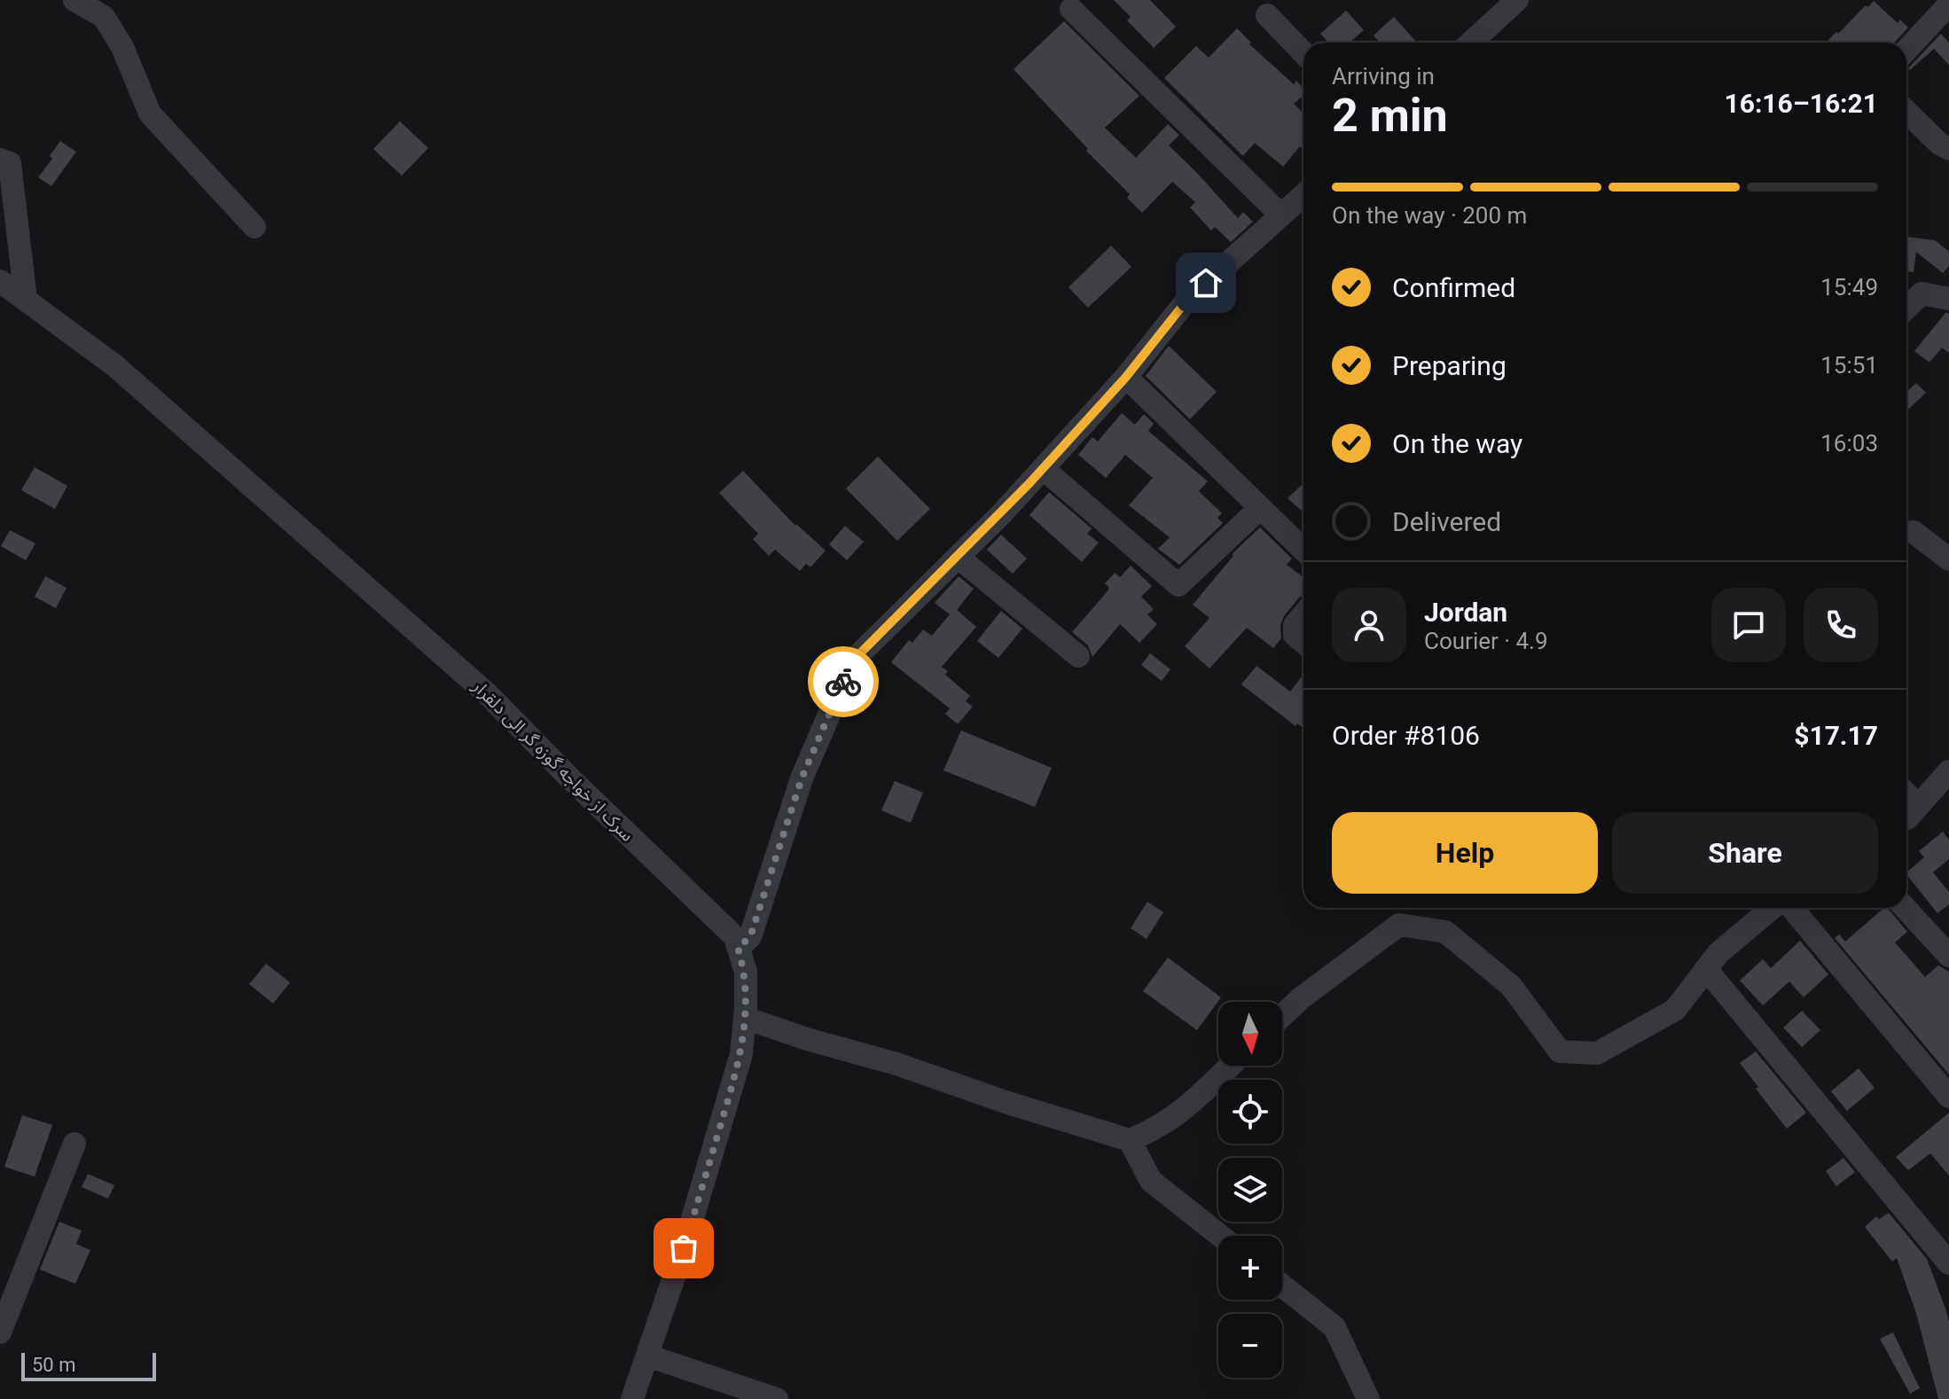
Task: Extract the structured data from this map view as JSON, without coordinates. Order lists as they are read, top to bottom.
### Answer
{
  "streets": {
    "street": ["سرک از خواجه گوزه گر الی دلقرار"]
  },
  "scale_bar": "50 m",
  "north": "bottom",
  "page": {
    "heading": ["2 min", "Arriving in", "16:16–16:21"],
    "panel": [
      "Jordan",
      "Courier · 4.9",
      "Order #8106",
      "$17.17"
    ],
    "bar": "On the way · 200 m",
    "list": [
      ["Confirmed", "15:49"],
      ["Preparing", "15:51"],
      ["On the way", "16:03"],
      "Delivered"
    ],
    "buttons": ["Help", "Share"],
    "map_buttons": ["+", "−"],
    "scale": "50 m"
  }
}
